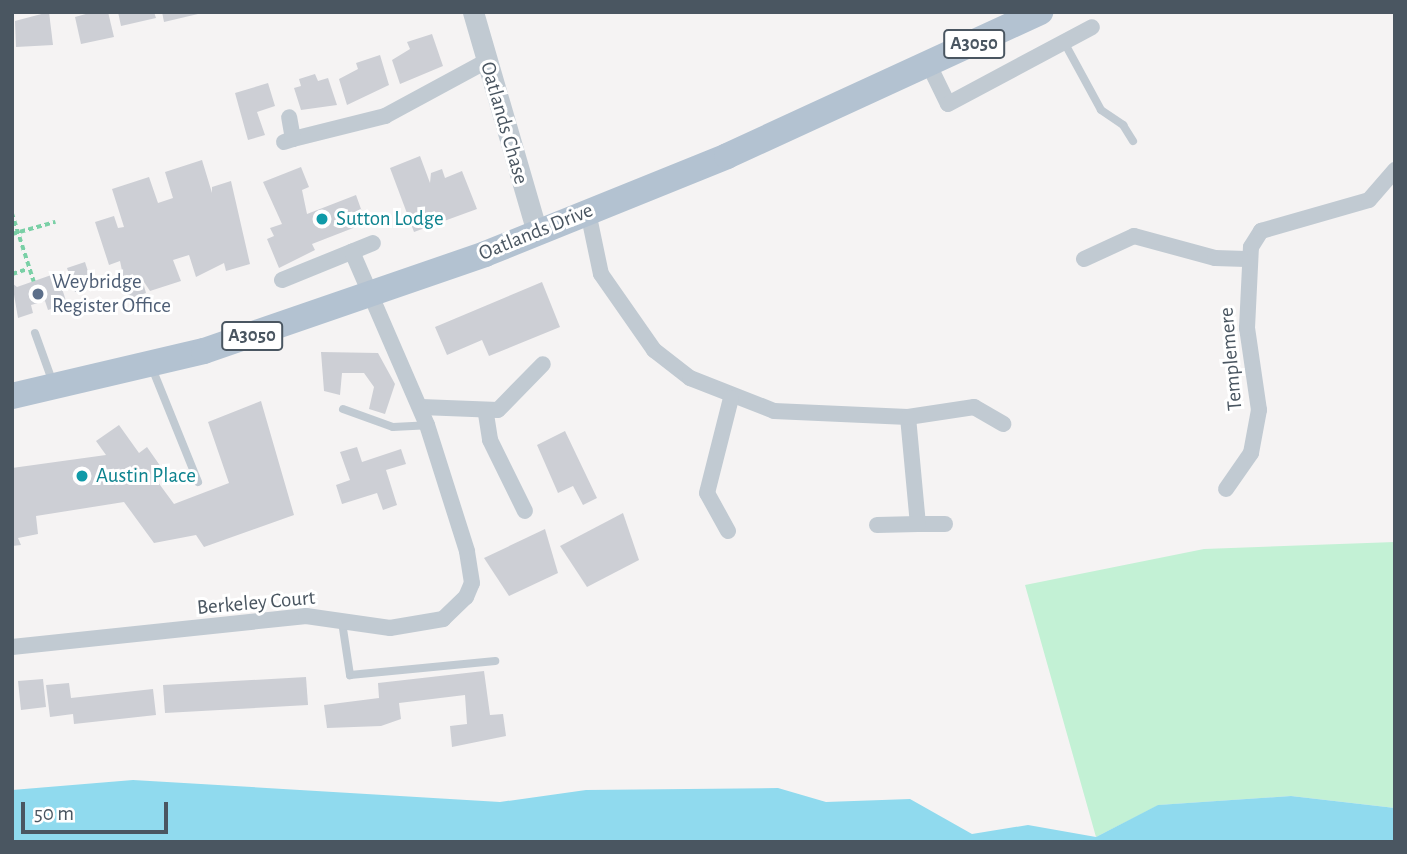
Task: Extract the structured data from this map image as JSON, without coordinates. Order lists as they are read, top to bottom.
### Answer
{
  "streets": {
    "main road": ["A3050", "Oatlands Drive"],
    "street": ["Oatlands Chase", "Templemere", "Berkeley Court"]
  },
  "crossings": [
    ["Oatlands Chase", "Oatlands Drive"],
    ["Oatlands Drive", "Berkeley Court"]
  ],
  "places": ["Sutton Lodge", "Weybridge Register Office", "Austin Place"],
  "scale_bar": "50 m"
}
